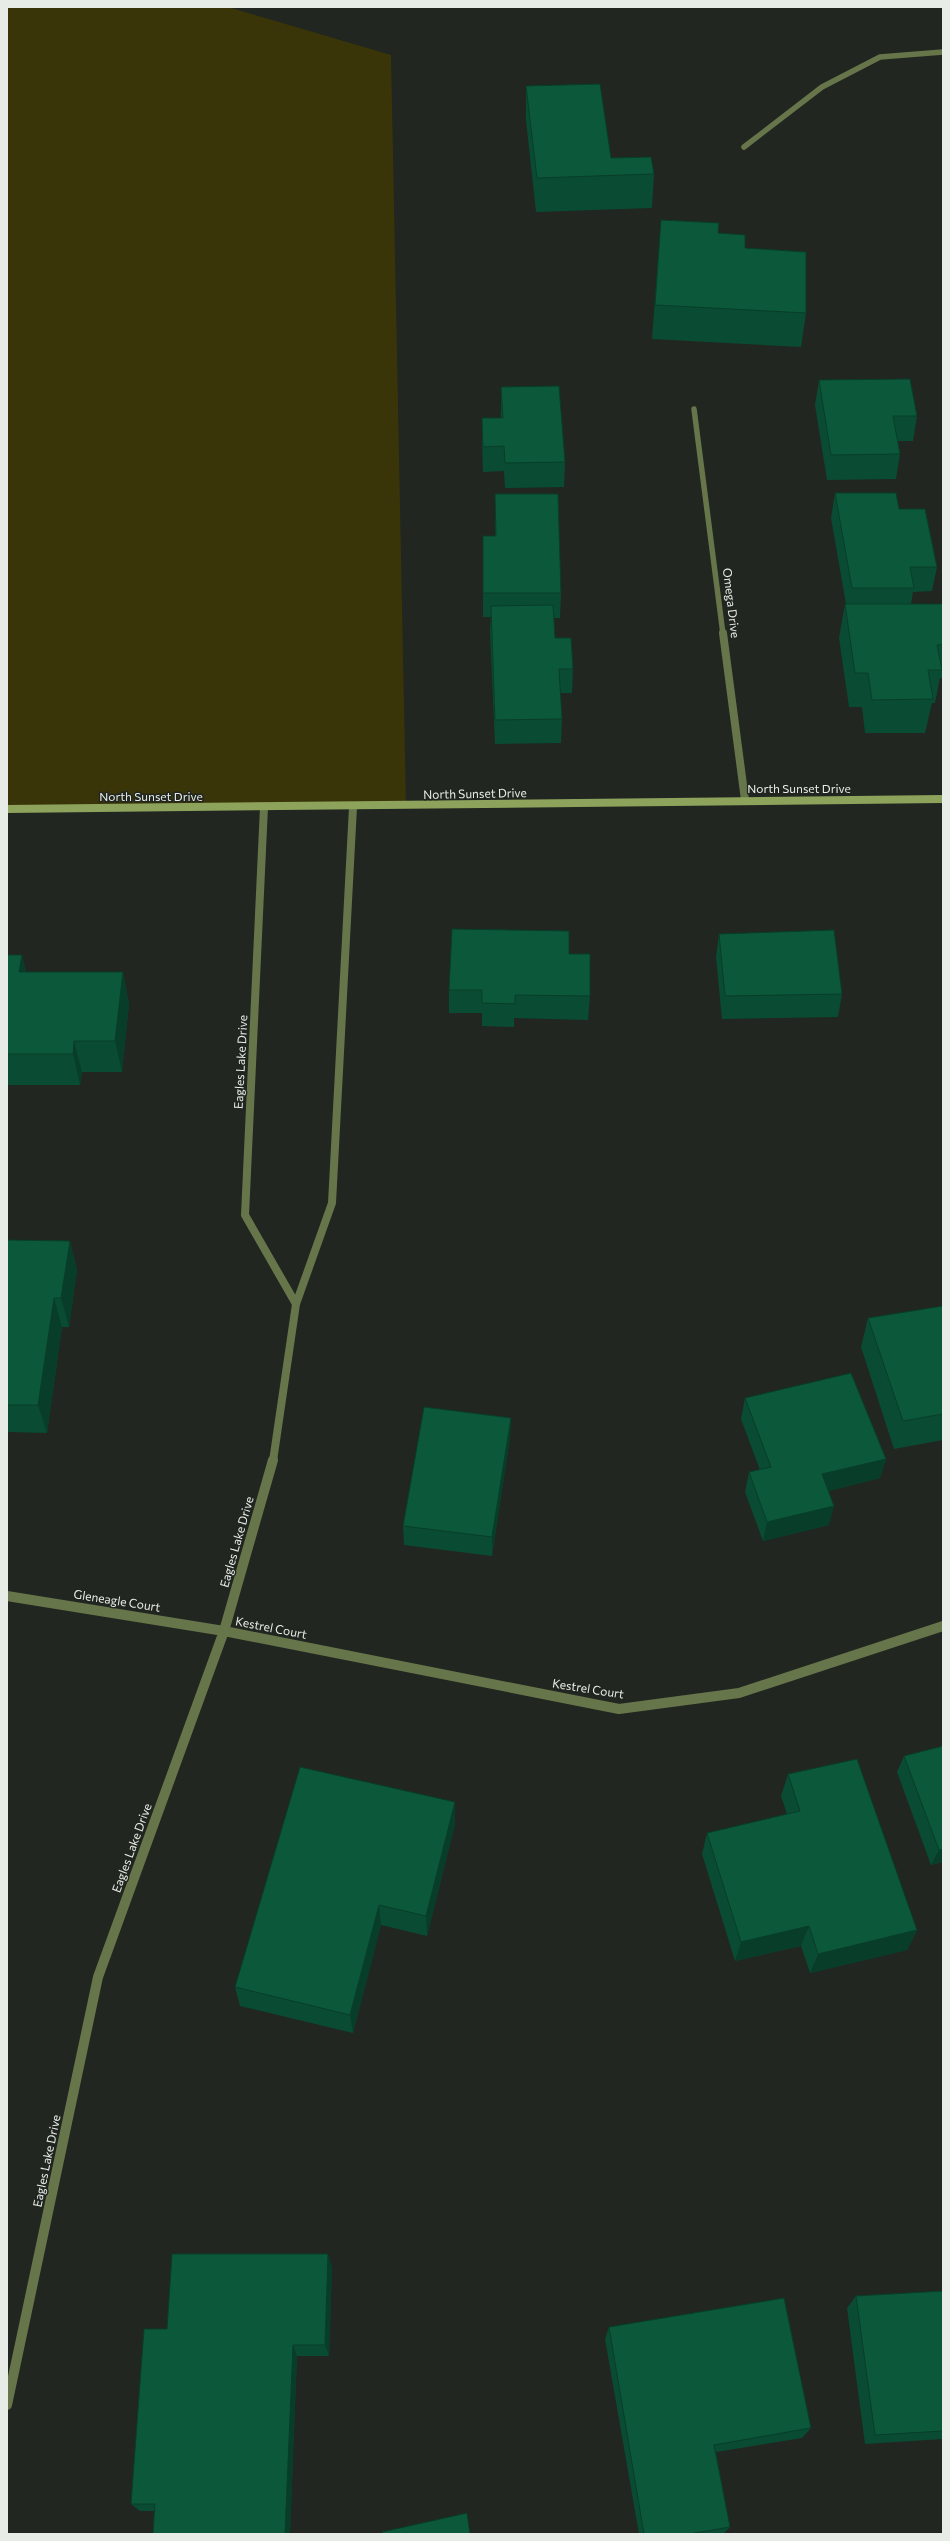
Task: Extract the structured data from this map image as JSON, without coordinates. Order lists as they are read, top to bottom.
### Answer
{
  "streets": {
    "main road": ["North Sunset Drive"],
    "street": [
      "Omega Drive",
      "Eagles Lake Drive",
      "Gleneagle Court",
      "Kestrel Court"
    ]
  },
  "crossings": [
    ["Omega Drive", "North Sunset Drive"],
    ["North Sunset Drive", "Eagles Lake Drive"],
    ["Eagles Lake Drive", "Gleneagle Court"],
    ["Eagles Lake Drive", "Kestrel Court"],
    ["Gleneagle Court", "Kestrel Court"]
  ]
}
